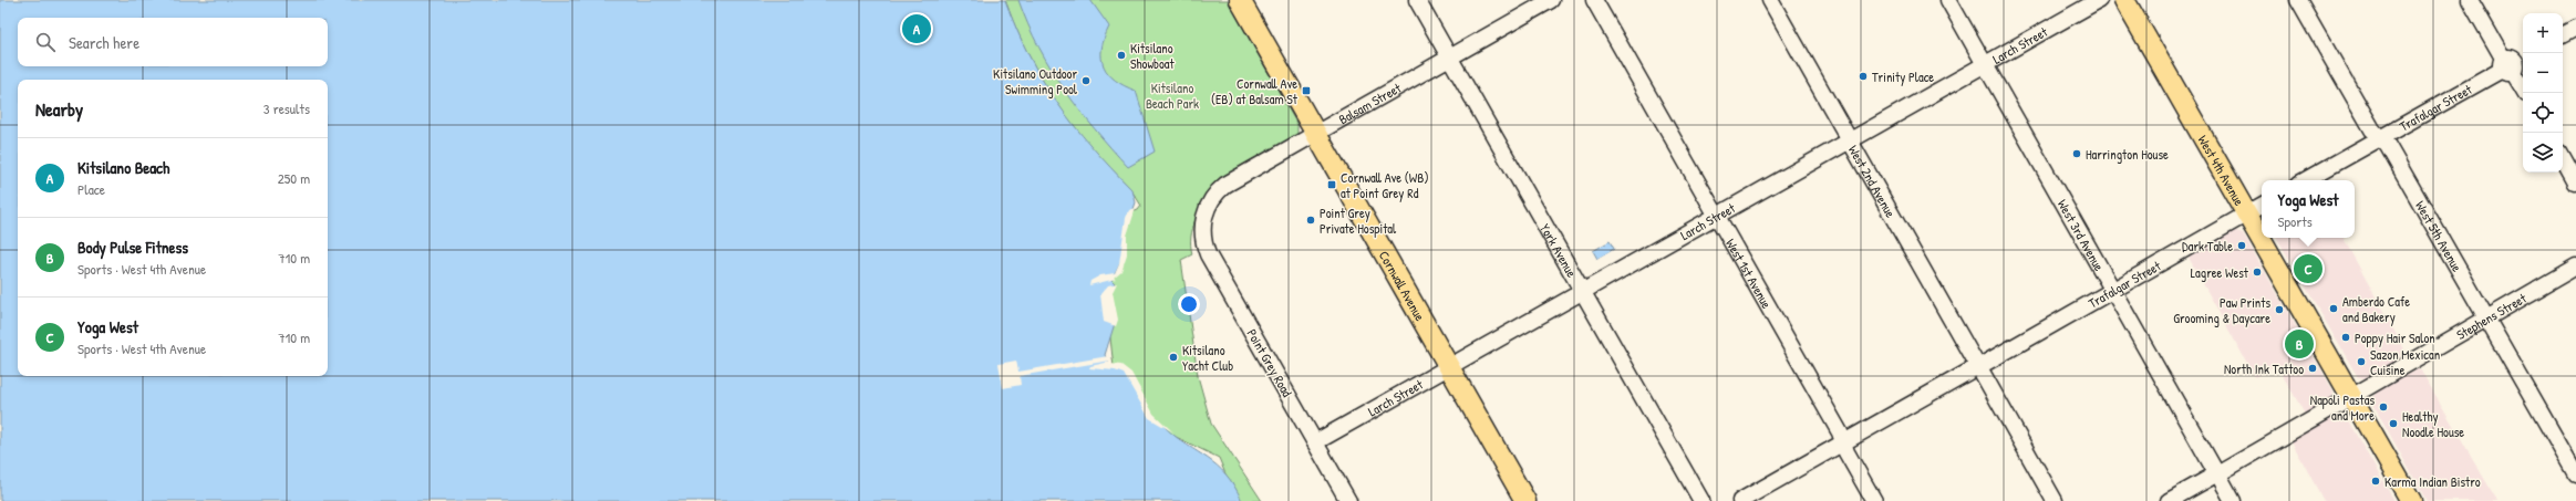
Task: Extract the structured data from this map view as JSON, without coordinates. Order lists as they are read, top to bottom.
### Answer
{
  "streets": {
    "main road": ["West 4th Avenue", "Cornwall Avenue"],
    "street": [
      "Larch Street",
      "Balsam Street",
      "Trafalgar Street",
      "West 2nd Avenue",
      "West 3rd Avenue",
      "West 5th Avenue",
      "York Avenue",
      "West 1st Avenue",
      "Stephens Street",
      "Point Grey Road"
    ]
  },
  "crossings": [
    ["Larch Street", "West 2nd Avenue"],
    ["Larch Street", "West 3rd Avenue"],
    ["Larch Street", "York Avenue"],
    ["Larch Street", "West 1st Avenue"],
    ["Larch Street", "Cornwall Avenue"],
    ["Larch Street", "Point Grey Road"],
    ["Balsam Street", "York Avenue"],
    ["Balsam Street", "Cornwall Avenue"],
    ["Balsam Street", "Point Grey Road"],
    ["Trafalgar Street", "West 4th Avenue"],
    ["Trafalgar Street", "West 2nd Avenue"],
    ["Trafalgar Street", "West 3rd Avenue"],
    ["Trafalgar Street", "West 5th Avenue"],
    ["Trafalgar Street", "West 1st Avenue"],
    ["West 4th Avenue", "Stephens Street"],
    ["West 3rd Avenue", "Stephens Street"],
    ["West 5th Avenue", "Stephens Street"]
  ],
  "parks": ["Kitsilano Beach Park"],
  "places": {
    "other": [
      "Kitsilano Showboat",
      "Trinity Place",
      "Kitsilano Outdoor Swimming Pool",
      "Harrington House",
      "Point Grey Private Hospital",
      "Dark Table",
      "Lagree West",
      "Amberdo Cafe and Bakery",
      "Paw Prints Grooming & Daycare",
      "Poppy Hair Salon",
      "Kitsilano Yacht Club",
      "Sazon Mexican Cuisine",
      "North Ink Tattoo",
      "Napoli Pastas and More",
      "Healthy Noodle House",
      "Karma Indian Bistro"
    ],
    "transit": ["Cornwall Ave (EB) at Balsam St", "Cornwall Ave (WB) at Point Grey Rd"]
  },
  "page": {
    "pins": ["A", "C", "B"],
    "map_buttons": ["+", "−"],
    "search": "Search here",
    "heading": ["Nearby", "3 results"],
    "list": [
      {
        "mark": "A",
        "name": "Kitsilano Beach",
        "note": "Place",
        "value": "250 m"
      },
      {
        "mark": "B",
        "name": "Body Pulse Fitness",
        "note": "Sports · West 4th Avenue",
        "value": "710 m"
      },
      {
        "mark": "C",
        "name": "Yoga West",
        "note": "Sports · West 4th Avenue",
        "value": "710 m"
      }
    ],
    "popup": ["Yoga West", "Sports"]
  }
}
